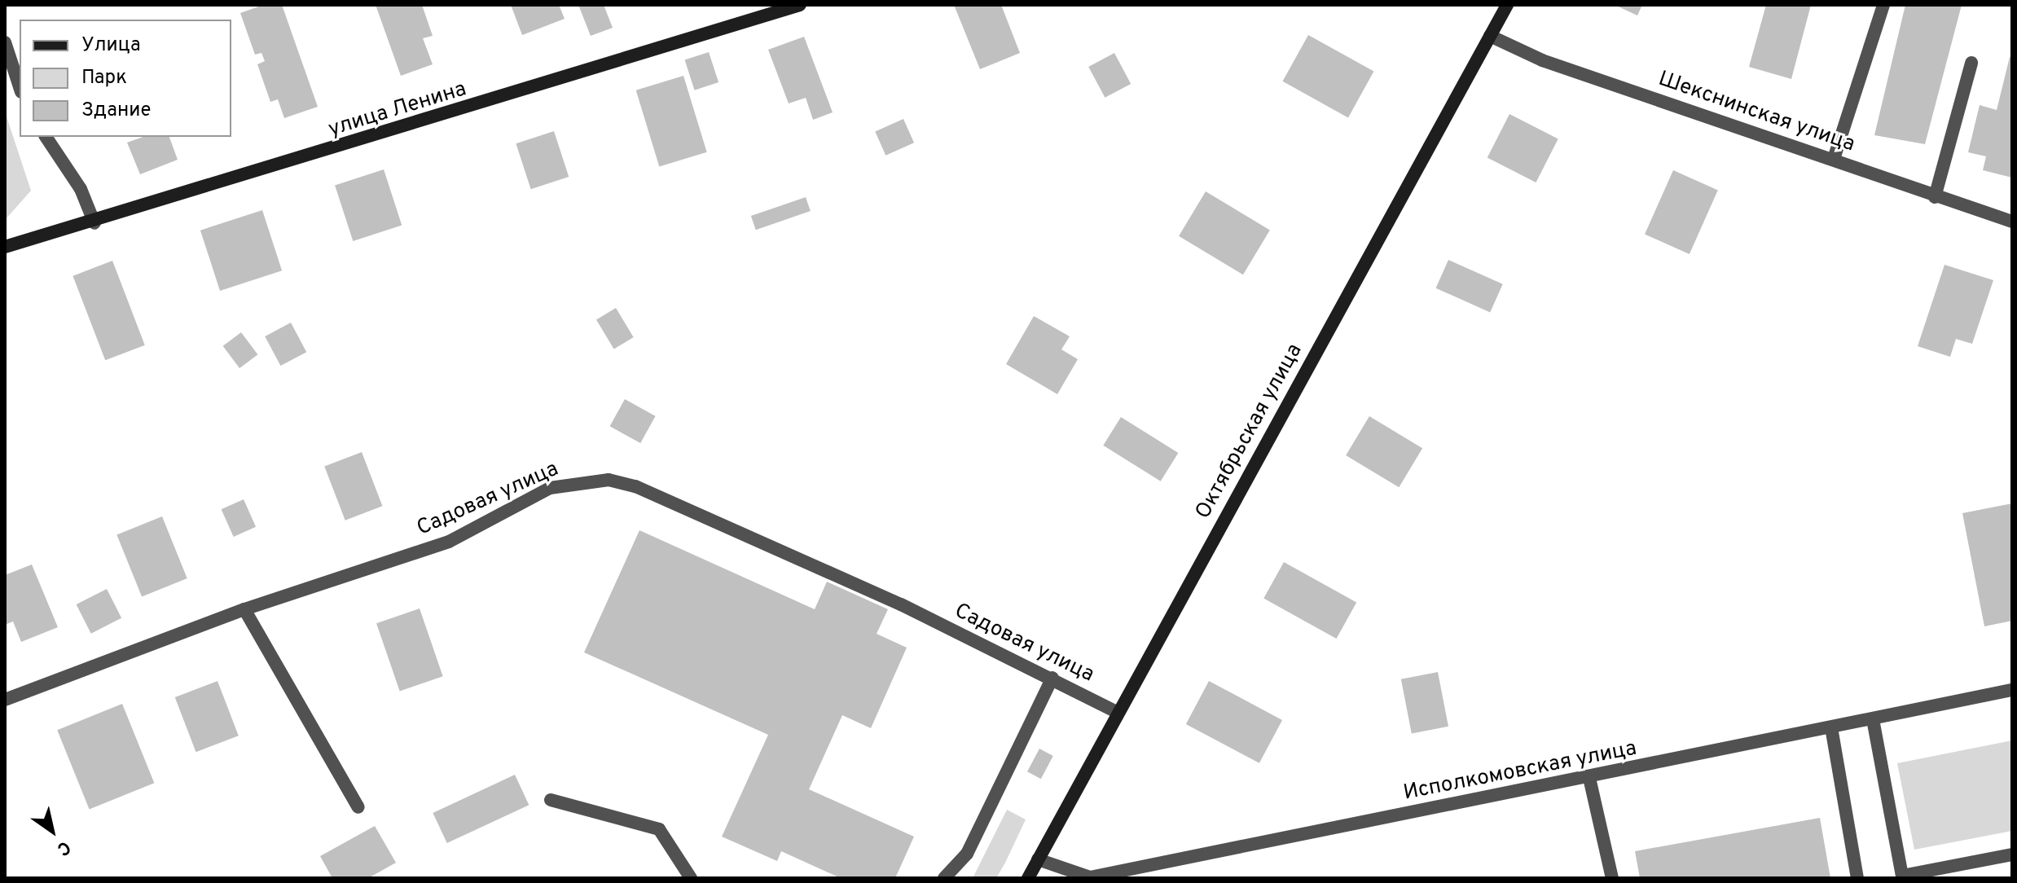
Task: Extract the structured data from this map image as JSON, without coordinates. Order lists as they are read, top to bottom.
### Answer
{
  "streets": {
    "street": [
      "улица Ленина",
      "Шекснинская улица",
      "Октябрьская улица",
      "Садовая улица",
      "Исполкомовская улица"
    ]
  },
  "crossings": [
    ["Шекснинская улица", "Октябрьская улица"],
    ["Октябрьская улица", "Садовая улица"],
    ["Октябрьская улица", "Исполкомовская улица"]
  ],
  "legend": ["Улица", "Парк", "Здание"],
  "north": "bottom right"
}
